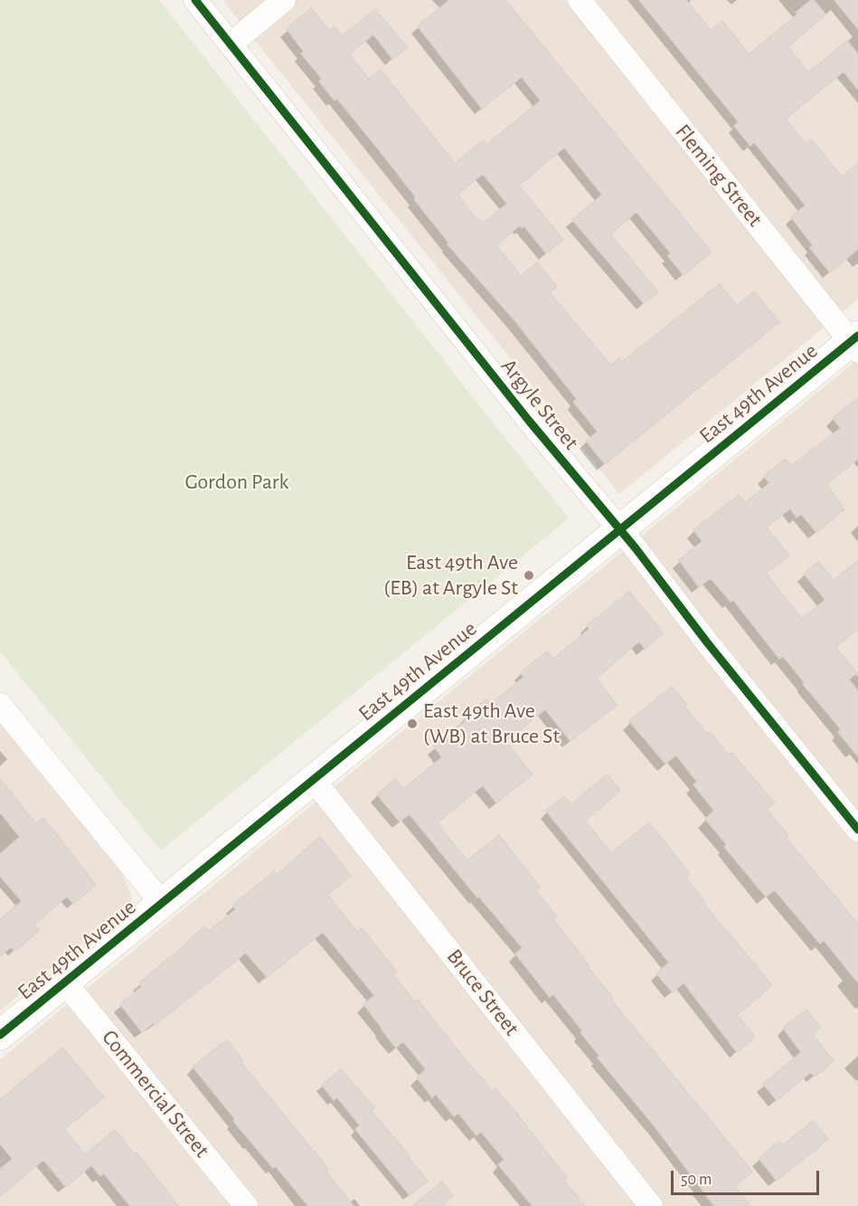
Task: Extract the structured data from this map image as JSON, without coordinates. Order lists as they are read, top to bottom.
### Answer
{
  "streets": {
    "street": [
      "Fleming Street",
      "East 49th Avenue",
      "Argyle Street",
      "Bruce Street",
      "Commercial Street"
    ]
  },
  "crossings": [
    ["Fleming Street", "East 49th Avenue"],
    ["East 49th Avenue", "Argyle Street"],
    ["East 49th Avenue", "Bruce Street"],
    ["East 49th Avenue", "Commercial Street"]
  ],
  "parks": ["Gordon Park"],
  "places": ["East 49th Ave (EB) at Argyle St", "East 49th Ave (WB) at Bruce St"],
  "scale_bar": "50 m"
}
